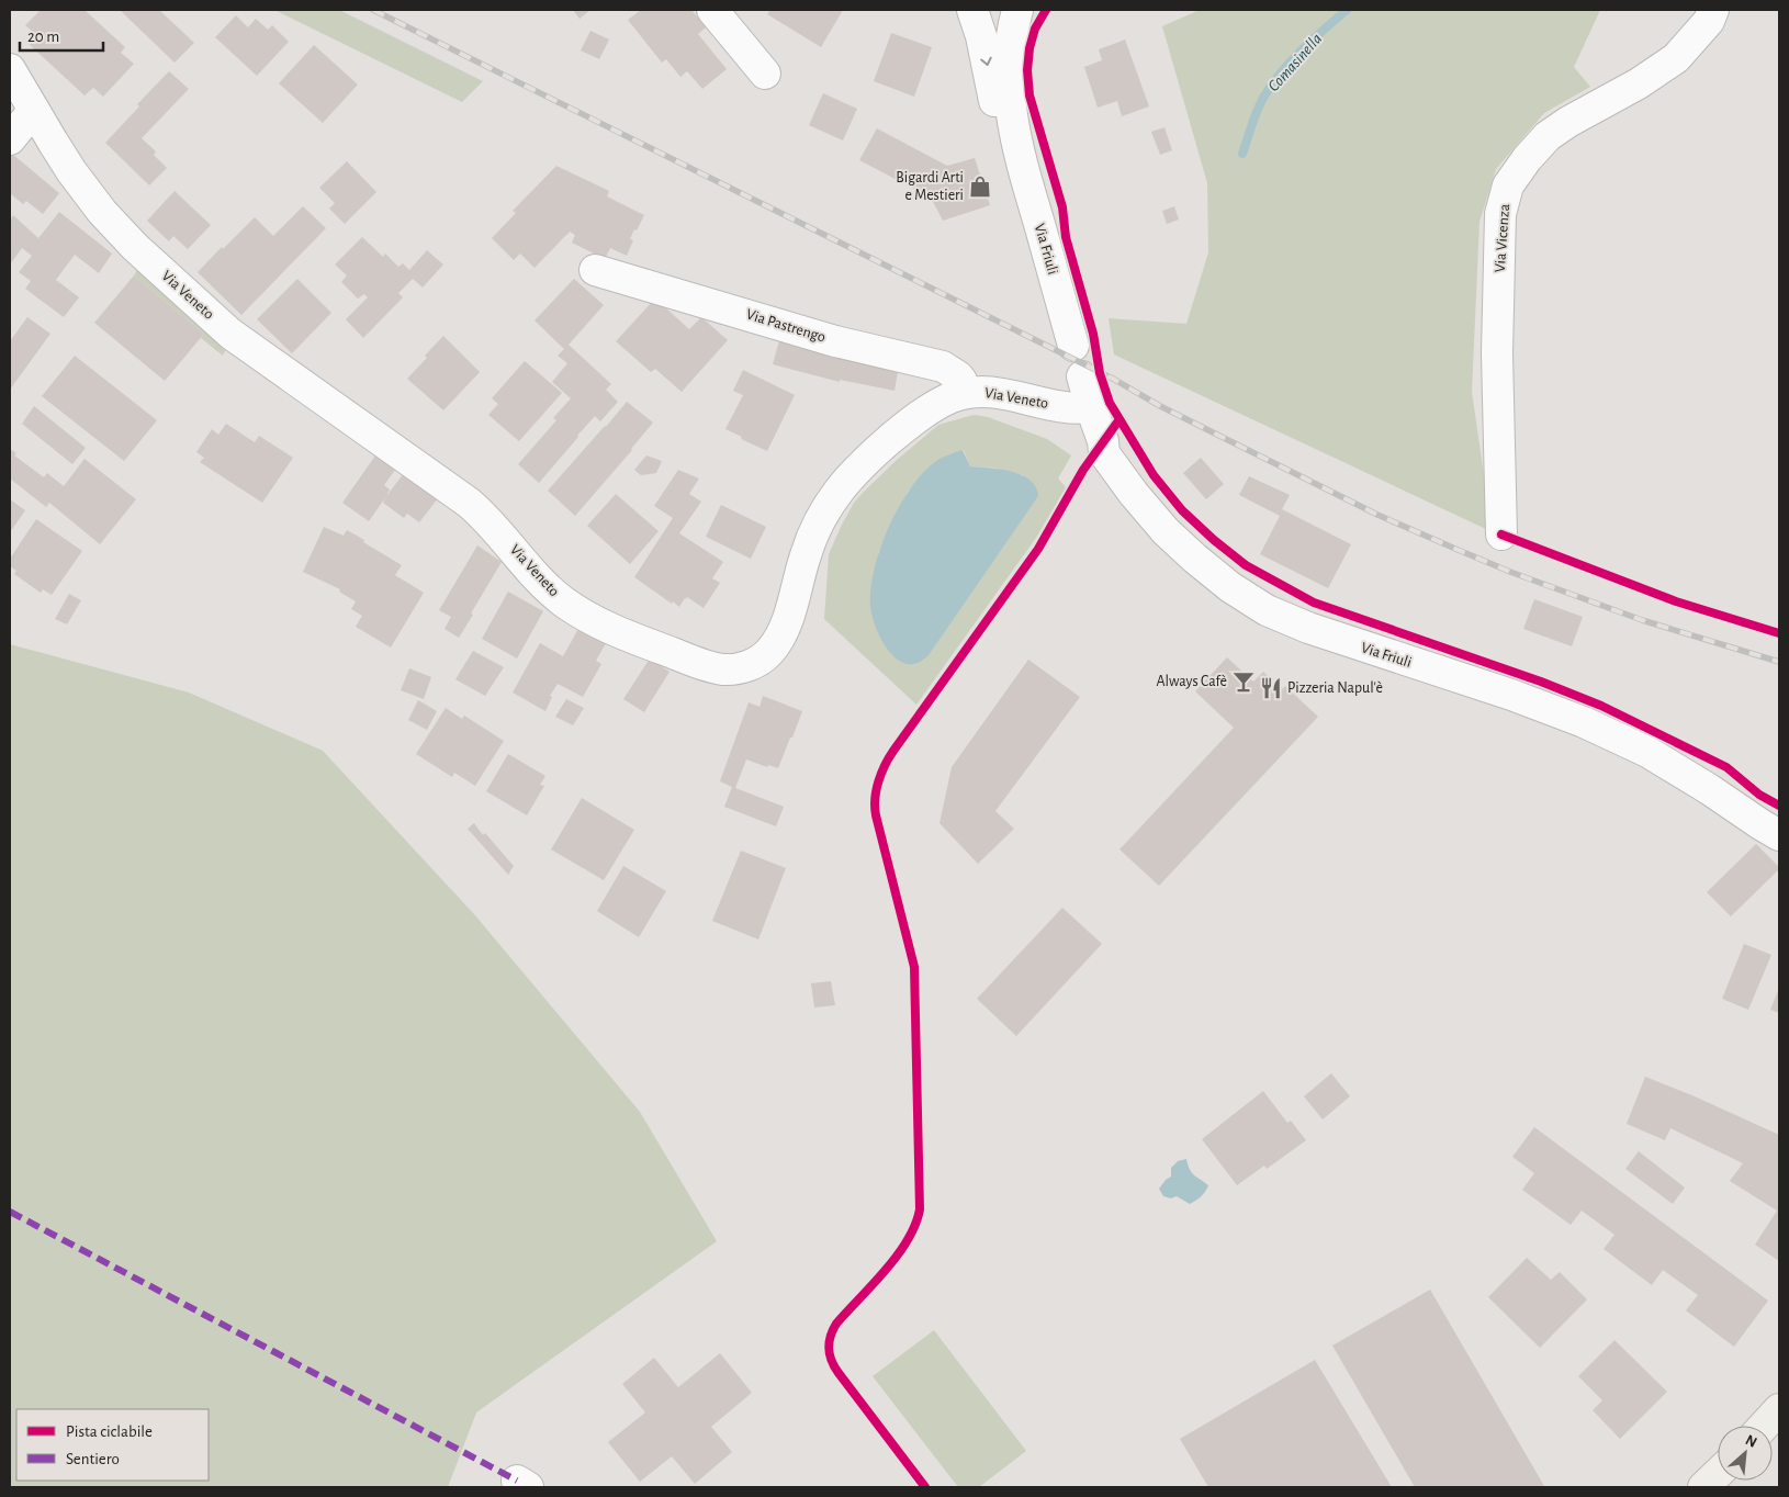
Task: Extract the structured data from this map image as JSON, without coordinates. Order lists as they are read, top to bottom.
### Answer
{
  "streets": {
    "street": [
      "Via Vicenza",
      "Via Friuli",
      "Via Veneto",
      "Via Pastrengo"
    ]
  },
  "crossings": [
    ["Via Friuli", "Via Veneto"],
    ["Via Veneto", "Via Pastrengo"]
  ],
  "water": ["Comasinella"],
  "places": {
    "shop": ["Bigardi Arti e Mestieri"],
    "bar": ["Always Cafè"],
    "restaurant": ["Pizzeria Napul'è"]
  },
  "legend": ["Pista ciclabile", "Sentiero"],
  "scale_bar": "20 m",
  "north": "top right"
}
